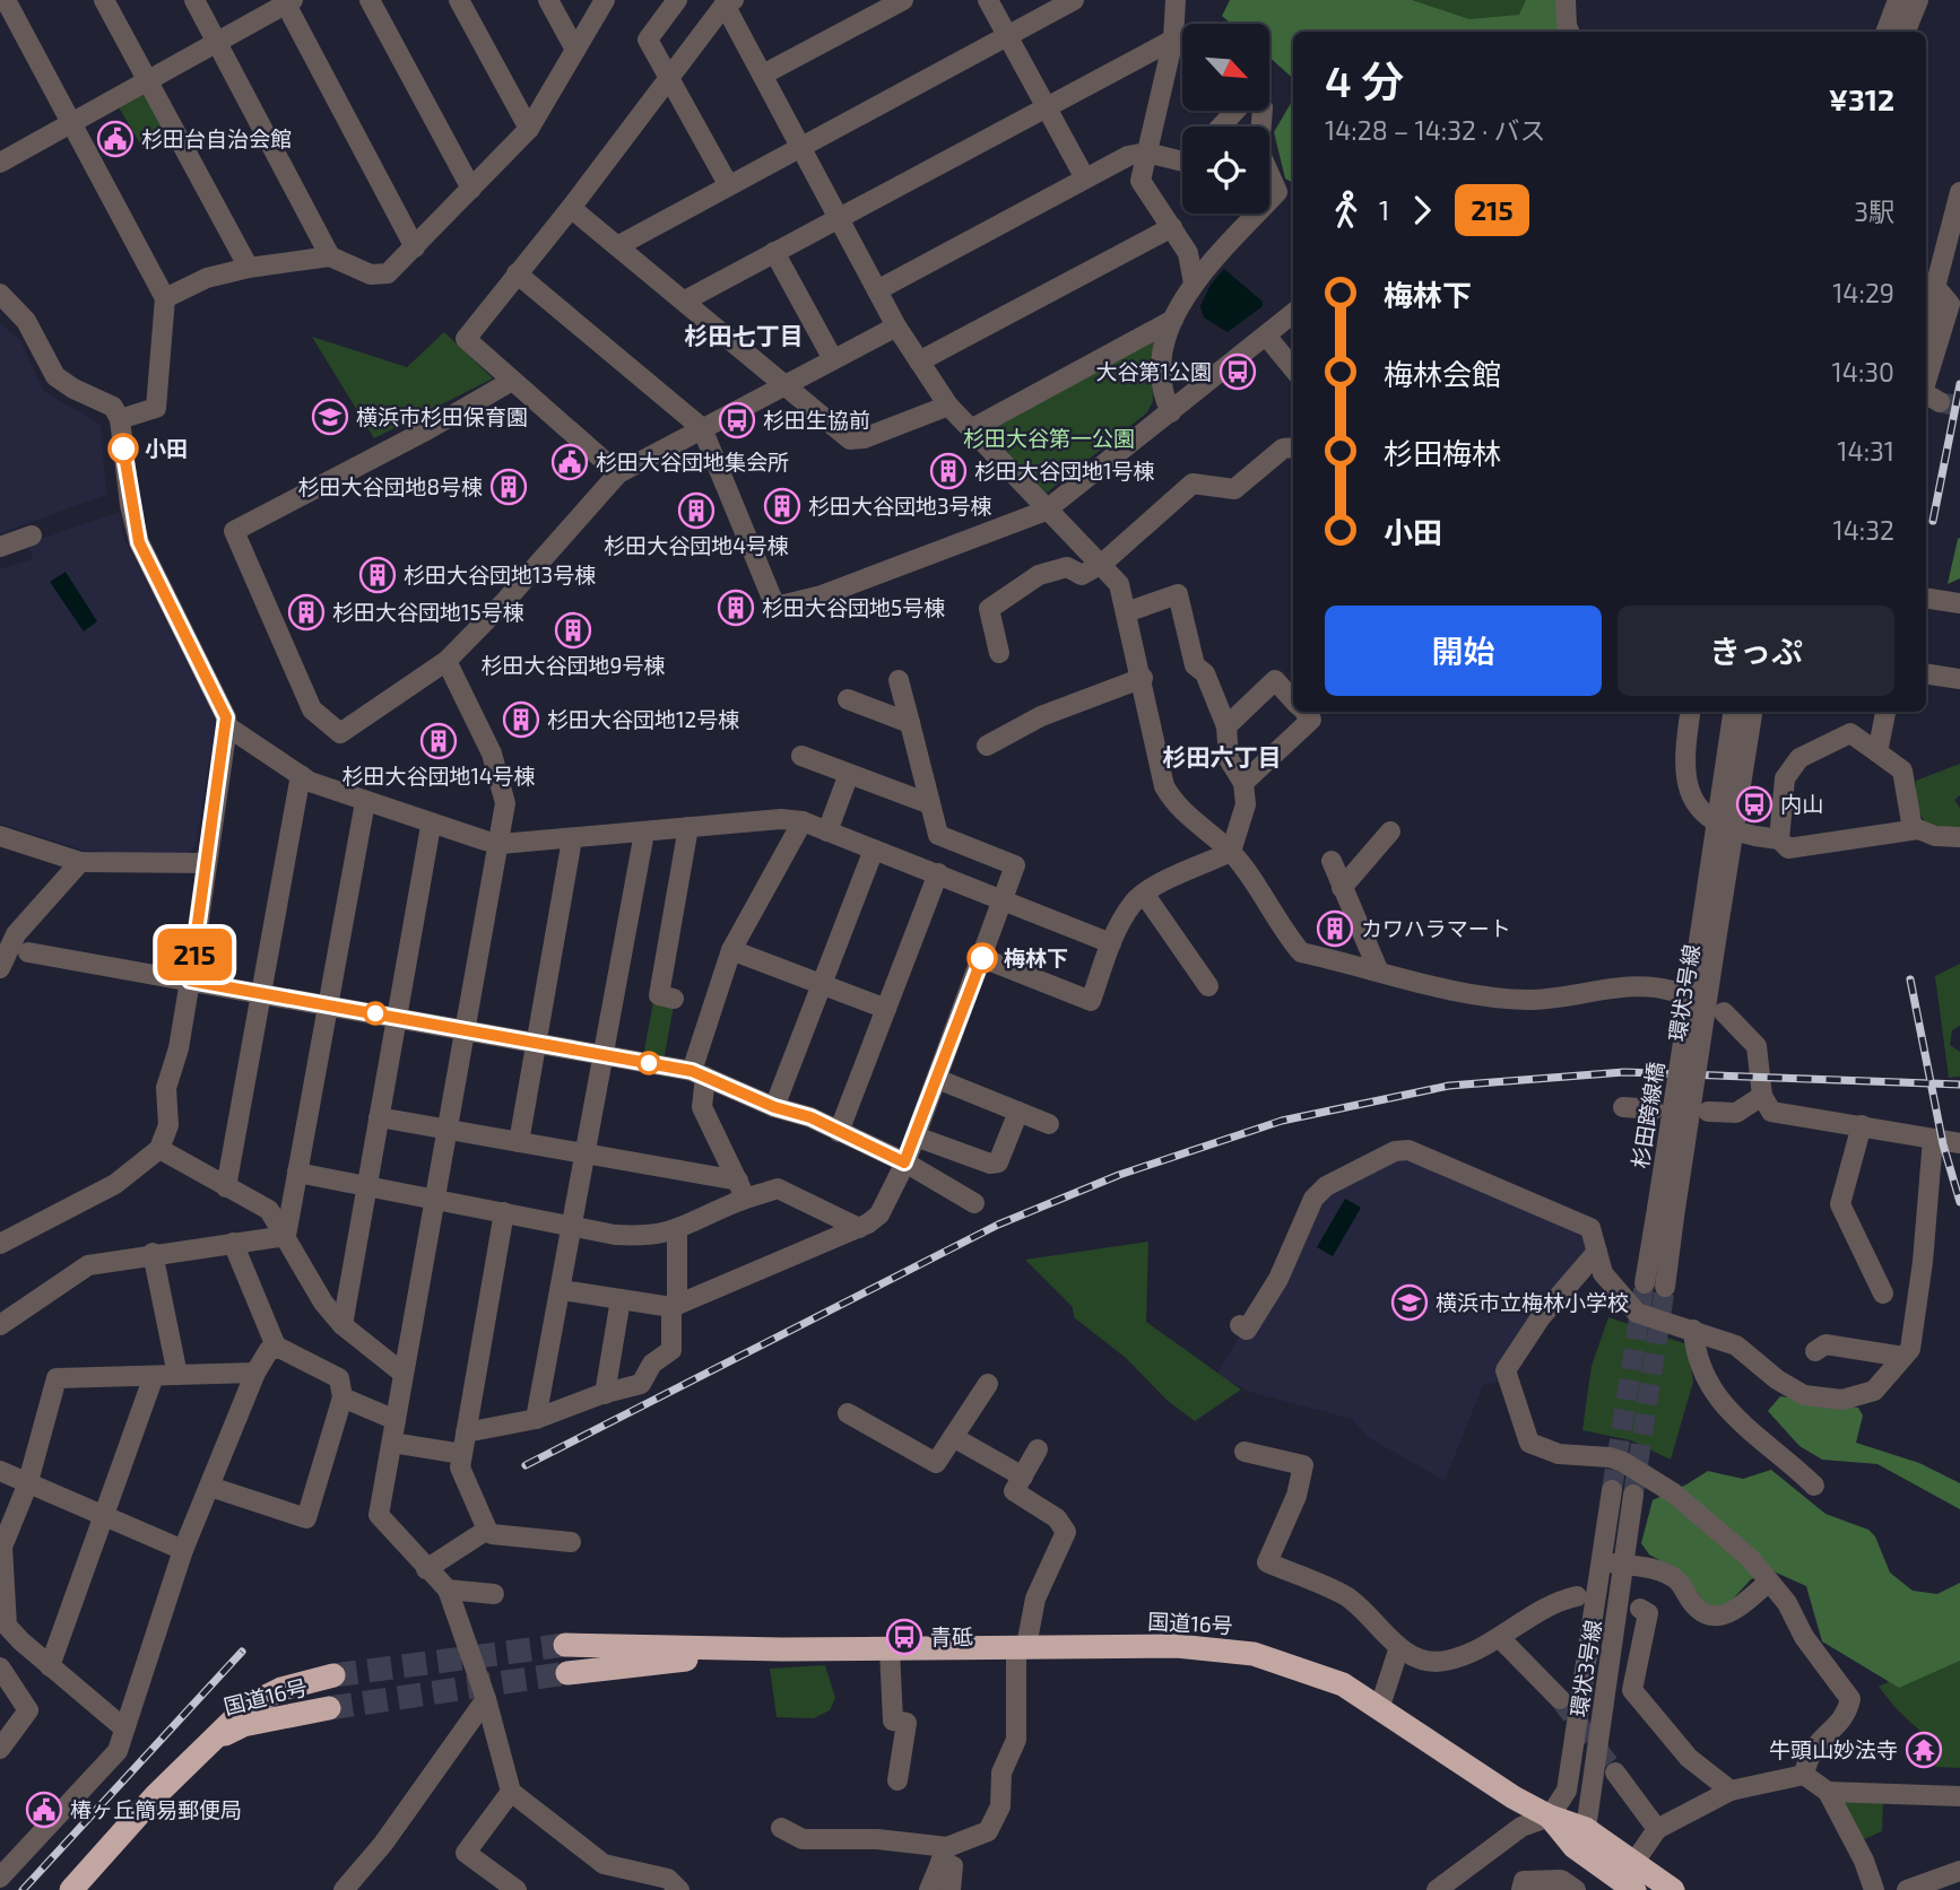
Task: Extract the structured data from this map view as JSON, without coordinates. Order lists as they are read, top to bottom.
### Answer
{
  "streets": {
    "highway": ["国道16号"],
    "street": ["環状3号線", "杉田跨線橋"]
  },
  "crossings": [
    ["環状3号線", "杉田跨線橋"],
    ["環状3号線", "国道16号"]
  ],
  "districts": ["杉田七丁目", "杉田六丁目"],
  "parks": ["杉田大谷第一公園"],
  "places": {
    "public building": ["杉田台自治会館", "杉田大谷団地集会所", "椿ヶ丘簡易郵便局"],
    "bus stop": [
      "大谷第1公園",
      "杉田生協前",
      "内山",
      "青砥"
    ],
    "school or university": ["横浜市杉田保育園", "横浜市立梅林小学校"],
    "other": ["小田", "梅林下"],
    "building": [
      "杉田大谷団地1号棟",
      "杉田大谷団地8号棟",
      "杉田大谷団地3号棟",
      "杉田大谷団地4号棟",
      "杉田大谷団地13号棟",
      "杉田大谷団地5号棟",
      "杉田大谷団地15号棟",
      "杉田大谷団地9号棟",
      "杉田大谷団地12号棟",
      "杉田大谷団地14号棟",
      "カワハラマート"
    ],
    "temple": ["牛頭山妙法寺"]
  },
  "lines": ["bus line 215"],
  "north": "bottom right",
  "page": {
    "on_map": "215",
    "heading": ["4 分", "14:28 – 14:32 · バス", "¥312"],
    "legs": ["1", "215", "3駅"],
    "list": [
      {
        "name": "梅林下",
        "value": "14:29"
      },
      {
        "name": "梅林会館",
        "value": "14:30"
      },
      {
        "name": "杉田梅林",
        "value": "14:31"
      },
      {
        "name": "小田",
        "value": "14:32"
      }
    ],
    "buttons": ["開始", "きっぷ"]
  }
}
